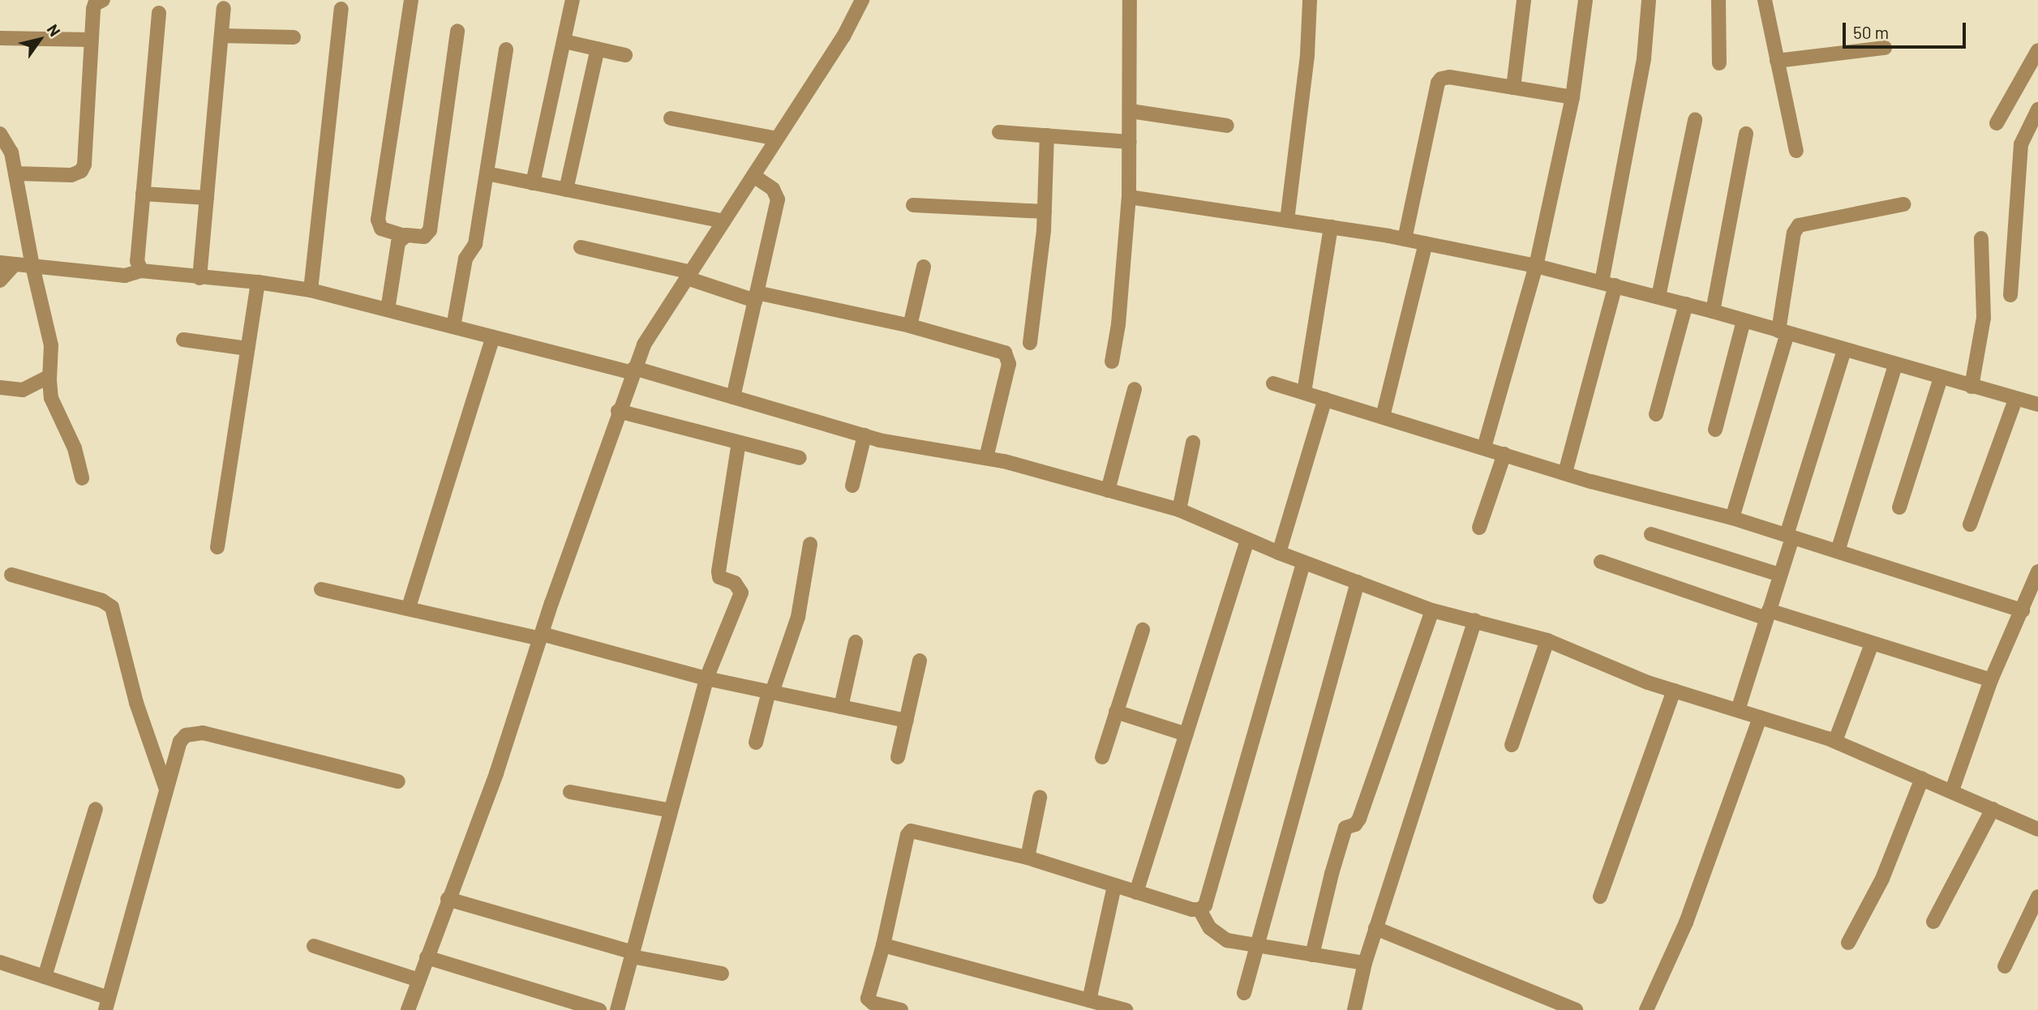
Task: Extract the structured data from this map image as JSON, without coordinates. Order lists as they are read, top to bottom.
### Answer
{
  "scale_bar": "50 m",
  "north": "top right"
}
